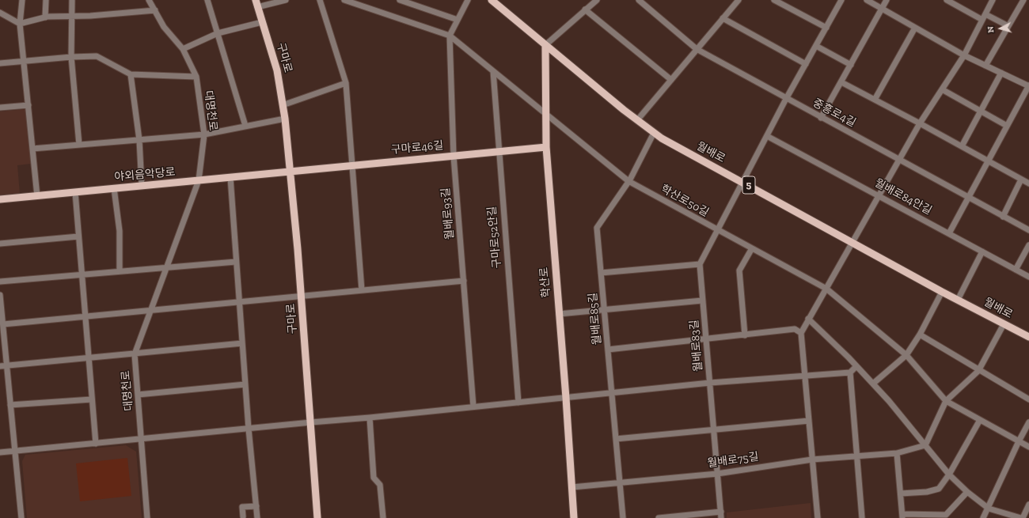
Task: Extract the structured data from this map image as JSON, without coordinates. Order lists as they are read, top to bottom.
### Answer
{
  "streets": {
    "main road": [
      "구마로",
      "구마로46길",
      "월배로",
      "야외음악당로",
      "5",
      "학산로"
    ],
    "street": [
      "대명천로",
      "중흥로4길",
      "월배로84안길",
      "학산로50길",
      "월배로93길",
      "구마로52안길",
      "월배로85길",
      "월배로83길",
      "월배로75길"
    ]
  },
  "crossings": [
    ["구마로", "구마로46길"],
    ["구마로", "야외음악당로"],
    ["대명천로", "야외음악당로"],
    ["구마로46길", "야외음악당로"],
    ["구마로46길", "월배로93길"],
    ["구마로46길", "구마로52안길"],
    ["구마로46길", "학산로"],
    ["월배로", "학산로"],
    ["월배로", "월배로85길"],
    ["학산로50길", "월배로93길"],
    ["학산로50길", "구마로52안길"],
    ["학산로50길", "학산로"],
    ["학산로50길", "월배로85길"],
    ["학산로", "월배로75길"],
    ["월배로85길", "월배로75길"],
    ["월배로83길", "월배로75길"]
  ],
  "north": "left"
}
